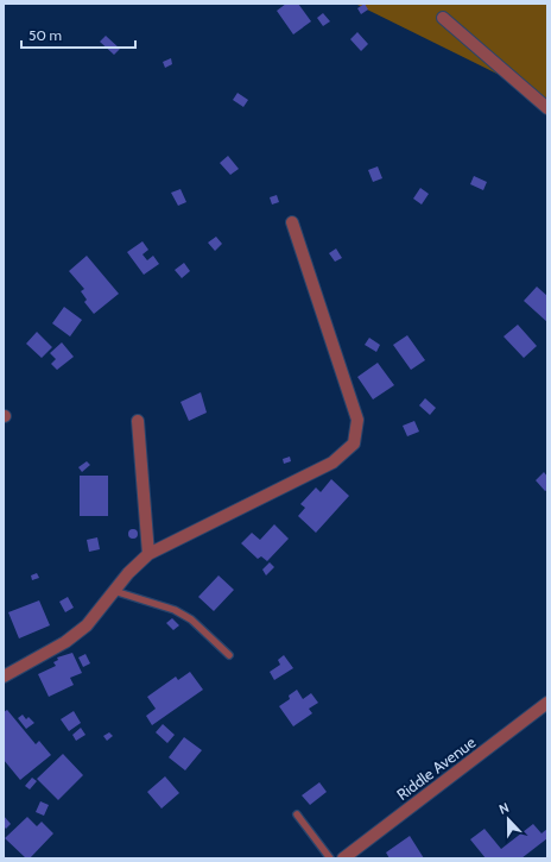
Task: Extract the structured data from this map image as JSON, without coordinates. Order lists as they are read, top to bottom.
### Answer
{
  "streets": {
    "street": ["Riddle Avenue"]
  },
  "scale_bar": "50 m",
  "north": "top"
}
